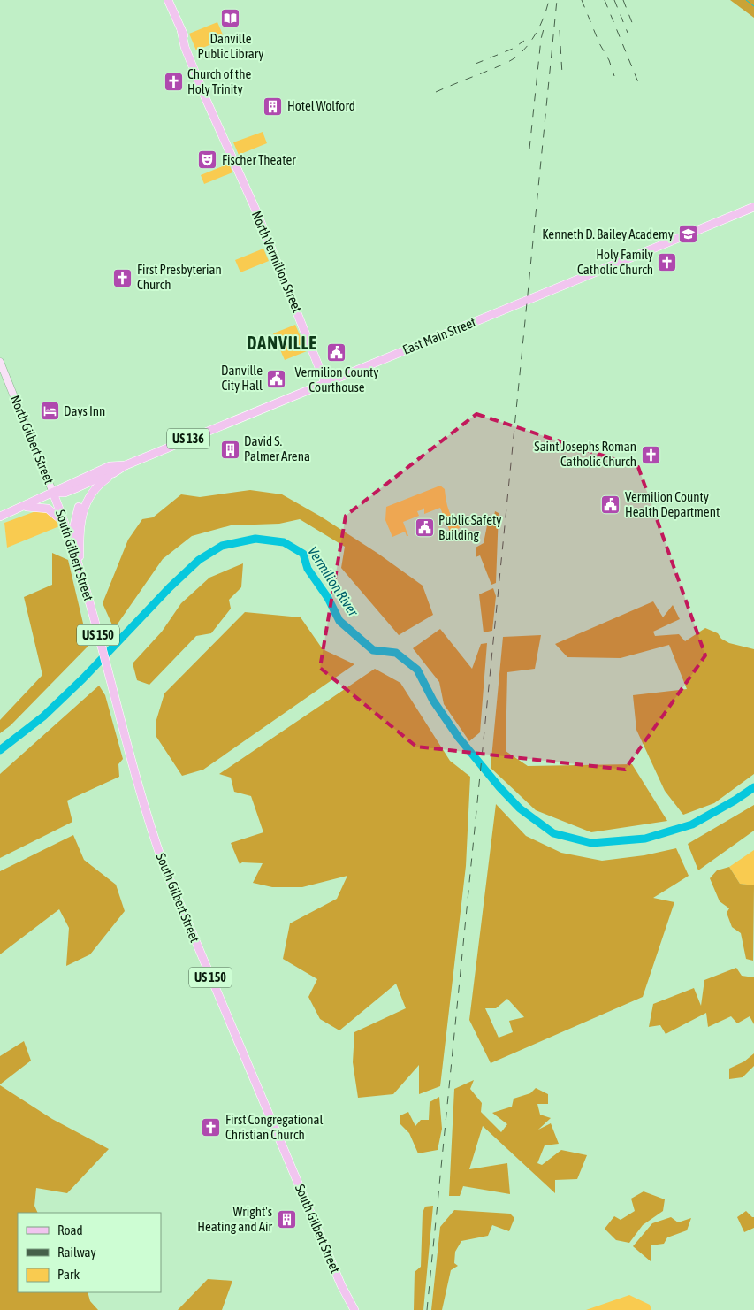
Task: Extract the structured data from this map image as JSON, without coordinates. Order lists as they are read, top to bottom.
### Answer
{
  "streets": {
    "main road": [
      "North Vermilion Street",
      "East Main Street",
      "US 136",
      "North Gilbert Street",
      "South Gilbert Street",
      "US 150"
    ]
  },
  "crossings": [
    ["North Vermilion Street", "East Main Street"],
    ["East Main Street", "North Gilbert Street"],
    ["East Main Street", "South Gilbert Street"],
    ["North Gilbert Street", "South Gilbert Street"]
  ],
  "districts": ["DANVILLE"],
  "water": ["Vermilion River"],
  "places": {
    "library": ["Danville Public Library"],
    "church": [
      "Church of the Holy Trinity",
      "Holy Family Catholic Church",
      "First Presbyterian Church",
      "Saint Josephs Roman Catholic Church",
      "First Congregational Christian Church"
    ],
    "building": ["Hotel Wolford", "David S. Palmer Arena", "Wright's Heating and Air"],
    "theatre": ["Fischer Theater"],
    "school or university": ["Kenneth D. Bailey Academy"],
    "public building": [
      "Vermilion County Courthouse",
      "Danville City Hall",
      "Vermilion County Health Department",
      "Public Safety Building"
    ],
    "hotel": ["Days Inn"]
  },
  "legend": ["Road", "Railway", "Park"]
}
